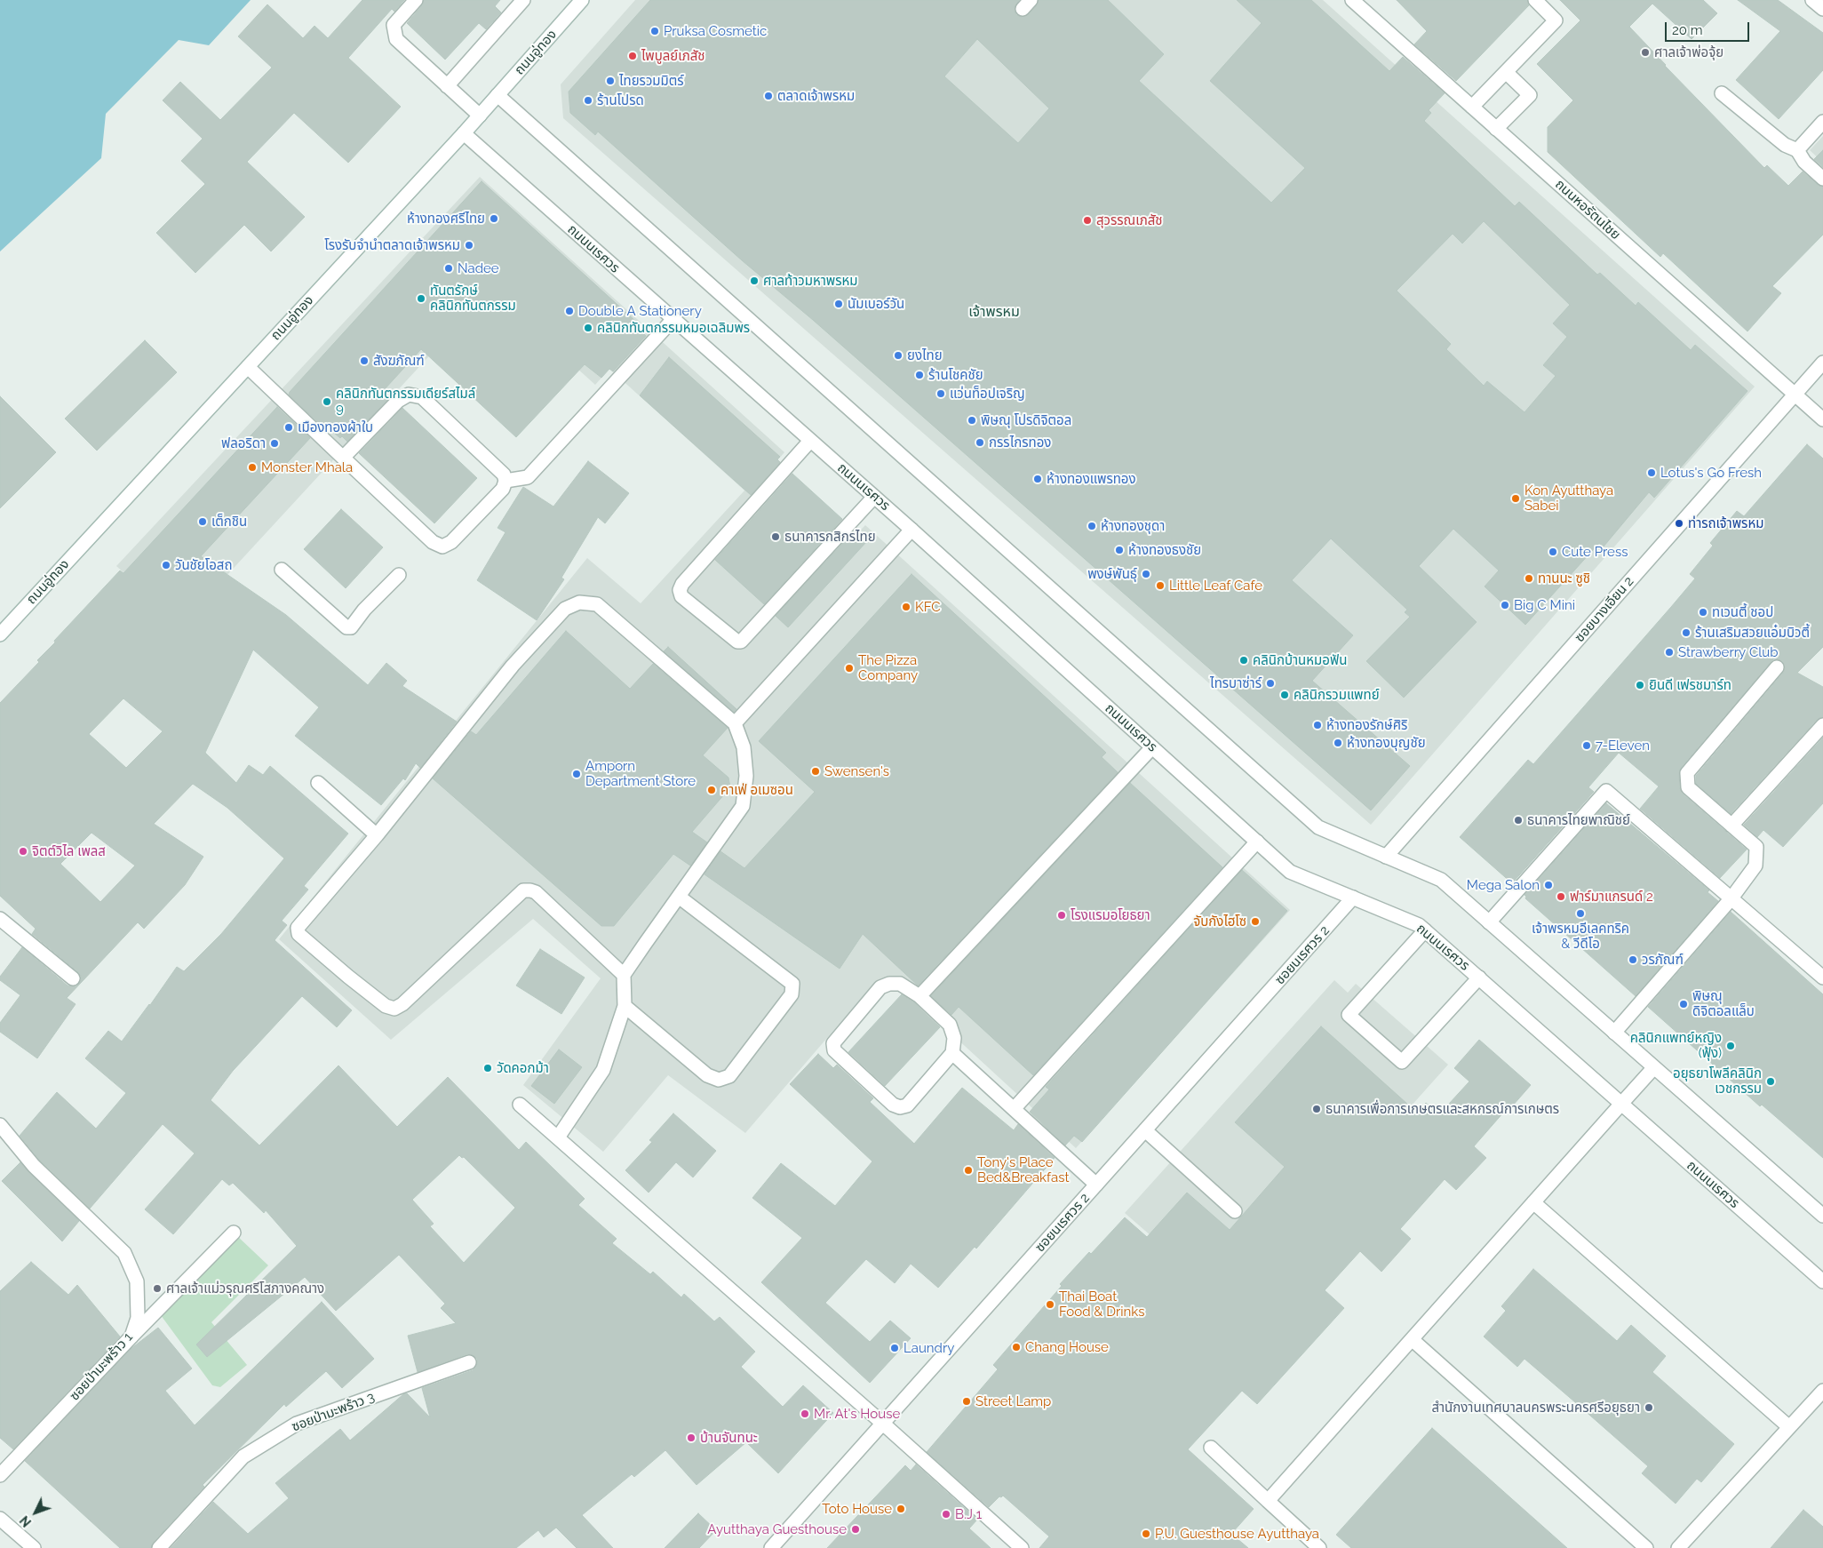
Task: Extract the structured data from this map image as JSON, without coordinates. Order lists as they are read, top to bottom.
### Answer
{
  "streets": {
    "street": [
      "ถนนอู่ทอง",
      "ถนนหอรัตนไชย",
      "ถนนนเรศวร",
      "ซอยบางเอียน 2",
      "ซอยนเรศวร 2",
      "ซอยป่ามะพร้าว 1",
      "ซอยป่ามะพร้าว 3"
    ]
  },
  "crossings": [
    ["ถนนอู่ทอง", "ถนนนเรศวร"],
    ["ถนนหอรัตนไชย", "ซอยบางเอียน 2"],
    ["ถนนนเรศวร", "ซอยนเรศวร 2"]
  ],
  "districts": ["เจ้าพรหม"],
  "places": [
    "Pruksa Cosmetic",
    "ศาลเจ้าพ่อจุ้ย",
    "ไพบูลย์เภสัช",
    "ไทยรวมมิตร์",
    "ตลาดเจ้าพรหม",
    "ร้านโปรด",
    "ห้างทองศรีไทย",
    "สุวรรณเภสัช",
    "โรงรับจำนำตลาดเจ้าพรหม",
    "Nadee",
    "ศาลท้าวมหาพรหม",
    "ทันตรักษ์ คลินิกทันตกรรม",
    "นัมเบอร์วัน",
    "Double A Stationery",
    "คลินิกทันตกรรมหมอเฉลิมพร",
    "ยงไทย",
    "สังฆภัณฑ์",
    "ร้านโชคชัย",
    "แว่นท็อปเจริญ",
    "คลินิกทันตกรรมเดียร์สไมล์ 9",
    "พิษณุ โปรดิจิตอล",
    "เมืองทองผ้าใบ",
    "กรรไกรทอง",
    "ฟลอริดา",
    "Monster Mhala",
    "Lotus's Go Fresh",
    "ห้างทองแพรทอง",
    "Kon Ayutthaya Sabei",
    "เต็กชิน",
    "ท่ารถเจ้าพรหม",
    "ห้างทองชุดา",
    "ธนาคารกสิกรไทย",
    "ห้างทองธงชัย",
    "Cute Press",
    "วันชัยโอสถ",
    "พงษ์พันธุ์",
    "ทานนะ ซูชิ",
    "Little Leaf Cafe",
    "Big C Mini",
    "KFC",
    "ทเวนตี้ ชอป",
    "ร้านเสริมสวยแอ๋มบิวตี้",
    "Strawberry Club",
    "คลินิกบ้านหมอฟัน",
    "The Pizza Company",
    "ไทรบาซ่าร์",
    "ยินดี เฟรชมาร์ท",
    "คลินิกรวมแพทย์",
    "ห้างทองรักษ์ศิริ",
    "ห้างทองบุญชัย",
    "7-Eleven",
    "Swensen's",
    "Amporn Department Store",
    "คาเฟ่ อเมซอน",
    "ธนาคารไทยพาณิชย์",
    "จิตต์วิไล เพลส",
    "Mega Salon",
    "ฟาร์มาแกรนด์ 2",
    "เจ้าพรหมอีเลคทริค & วีดีโอ",
    "โรงแรมอโยธยา",
    "จับกังไฮโซ",
    "วรภัณฑ์",
    "พิษณุ ดิจิตอลแล็บ",
    "คลินิกแพทย์หญิง (ฟุ้ง)",
    "วัดคอกม้า",
    "อยุธยาโพลีคลินิก เวชกรรม",
    "ธนาคารเพื่อการเกษตรและสหกรณ์การเกษตร",
    "Tony's Place Bed&Breakfast",
    "ศาลเจ้าแม่วรุณศรีโสภางคณาง",
    "Thai Boat Food & Drinks",
    "Chang House",
    "Laundry",
    "Street Lamp",
    "สำนักงานเทศบาลนครพระนครศรีอยุธยา",
    "Mr. At's House",
    "บ้านจันทนะ",
    "Toto House",
    "B.J 1",
    "Ayutthaya Guesthouse",
    "P.U. Guesthouse Ayutthaya"
  ],
  "scale_bar": "20 m",
  "north": "bottom left"
}
